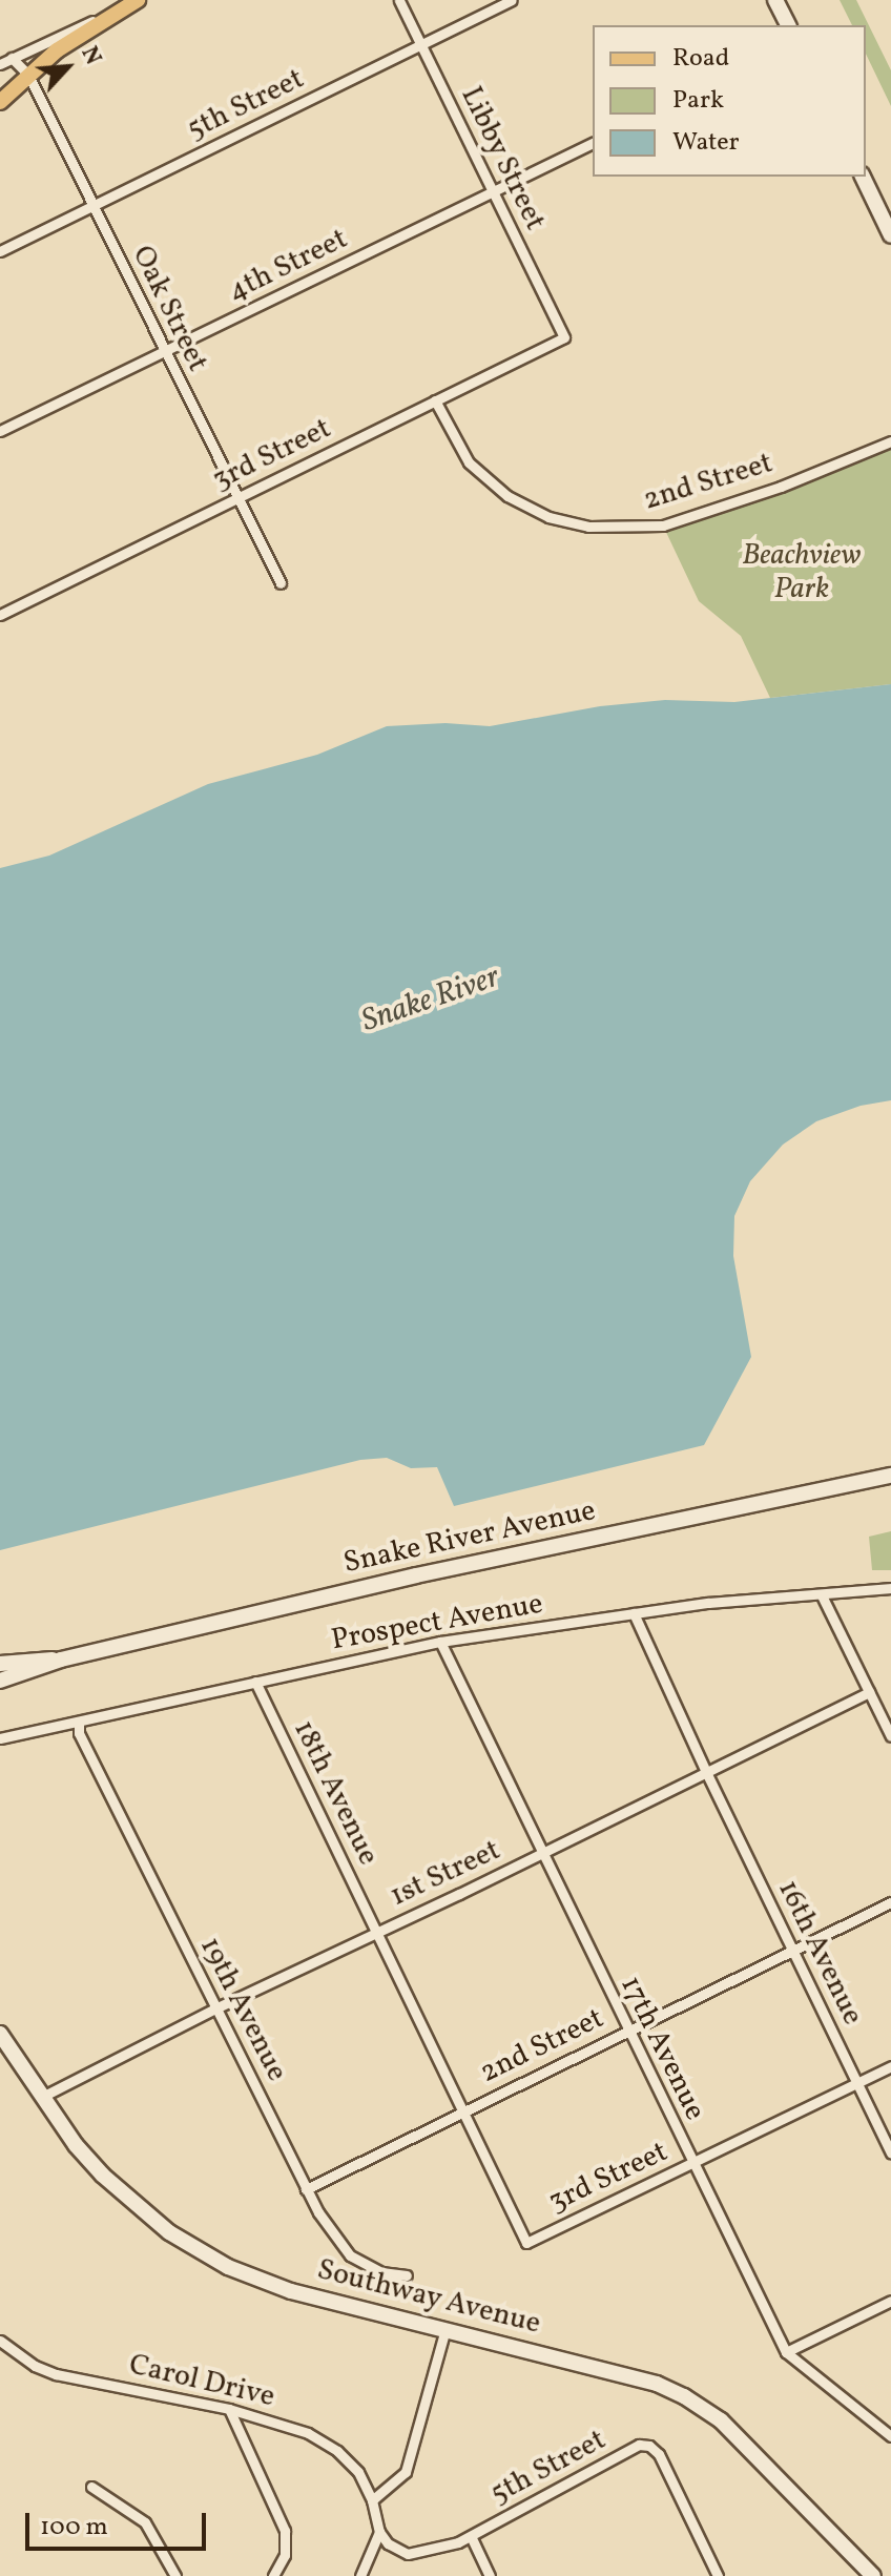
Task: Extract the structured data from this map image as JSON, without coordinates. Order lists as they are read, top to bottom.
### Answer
{
  "streets": {
    "main road": ["Snake River Avenue", "Southway Avenue"],
    "street": [
      "5th Street",
      "Libby Street",
      "4th Street",
      "Oak Street",
      "3rd Street",
      "2nd Street",
      "Prospect Avenue",
      "18th Avenue",
      "1st Street",
      "16th Avenue",
      "19th Avenue",
      "17th Avenue",
      "Carol Drive"
    ]
  },
  "crossings": [
    ["5th Street", "Libby Street"],
    ["5th Street", "Oak Street"],
    ["Libby Street", "4th Street"],
    ["Libby Street", "3rd Street"],
    ["4th Street", "Oak Street"],
    ["Oak Street", "3rd Street"],
    ["3rd Street", "2nd Street"],
    ["3rd Street", "18th Avenue"],
    ["3rd Street", "16th Avenue"],
    ["3rd Street", "17th Avenue"],
    ["2nd Street", "18th Avenue"],
    ["2nd Street", "16th Avenue"],
    ["2nd Street", "19th Avenue"],
    ["2nd Street", "17th Avenue"],
    ["Prospect Avenue", "18th Avenue"],
    ["Prospect Avenue", "16th Avenue"],
    ["Prospect Avenue", "19th Avenue"],
    ["Prospect Avenue", "17th Avenue"],
    ["18th Avenue", "1st Street"],
    ["1st Street", "16th Avenue"],
    ["1st Street", "19th Avenue"],
    ["1st Street", "17th Avenue"],
    ["1st Street", "Southway Avenue"]
  ],
  "water": ["Snake River"],
  "parks": ["Beachview Park"],
  "legend": ["Road", "Park", "Water"],
  "scale_bar": "100 m",
  "north": "top right"
}
